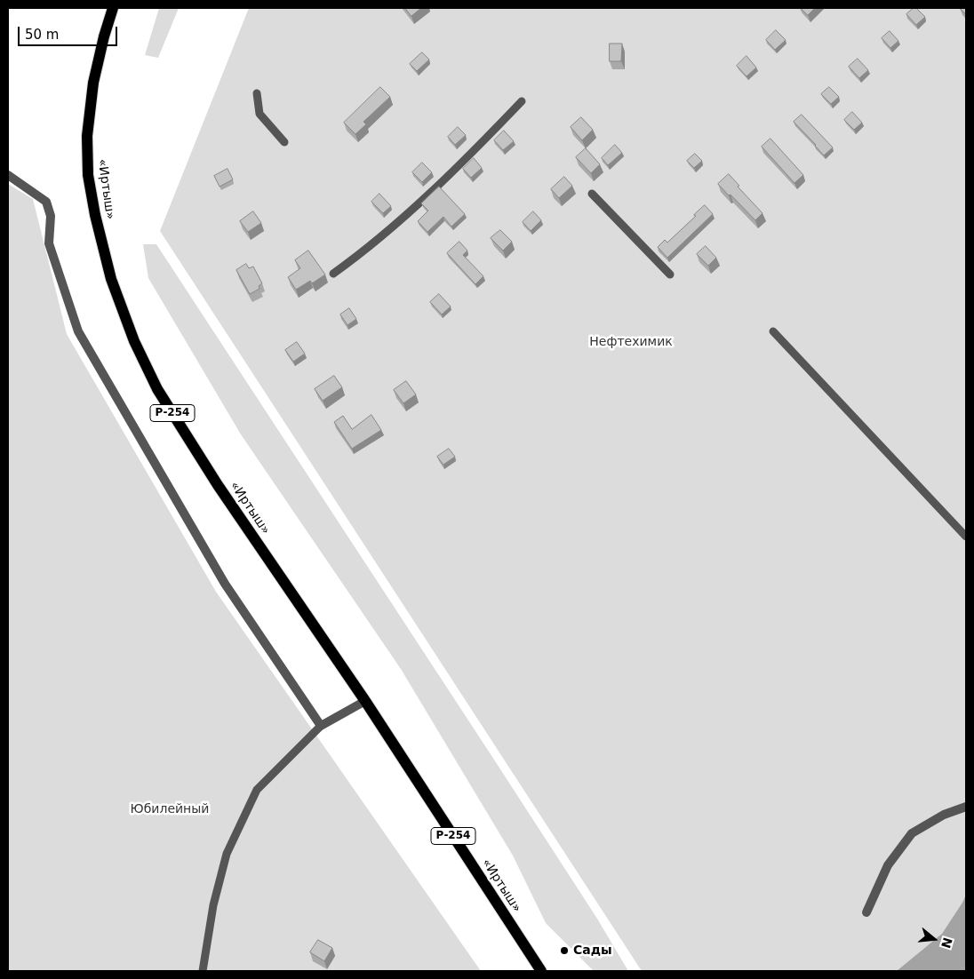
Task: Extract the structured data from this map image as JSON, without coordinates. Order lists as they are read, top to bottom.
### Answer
{
  "streets": {
    "main road": ["«Иртыш»", "Р-254"]
  },
  "parks": ["Нефтехимик", "Юбилейный"],
  "places": ["Сады"],
  "scale_bar": "50 m",
  "north": "right"
}
